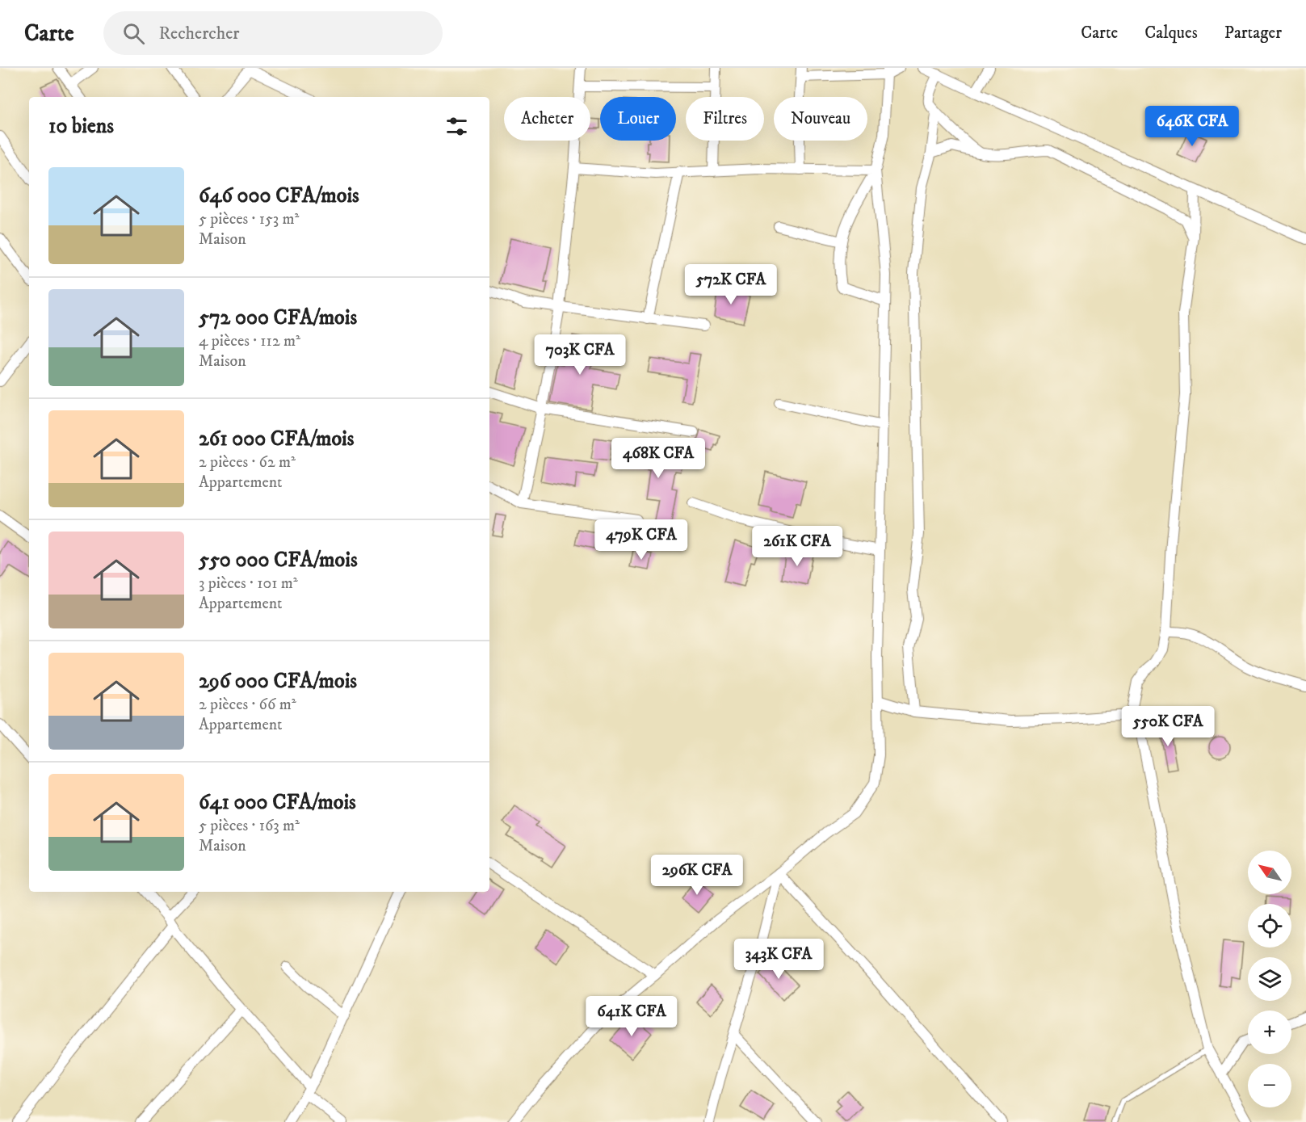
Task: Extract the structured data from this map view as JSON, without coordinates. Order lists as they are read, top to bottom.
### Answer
{
  "north": "top left",
  "page": {
    "header": "Carte",
    "search": "Rechercher",
    "nav": ["Carte", "Calques", "Partager"],
    "chip": [
      "Acheter",
      "Louer",
      "Filtres",
      "Nouveau"
    ],
    "heading": "10 biens",
    "price": [
      "646K CFA",
      "572K CFA",
      "703K CFA",
      "468K CFA",
      "479K CFA",
      "261K CFA",
      "550K CFA",
      "296K CFA",
      "343K CFA",
      "641K CFA"
    ],
    "list": [
      {
        "name": "646 000 CFA/mois",
        "note": "5 pièces · 153 m² · Maison"
      },
      {
        "name": "572 000 CFA/mois",
        "note": "4 pièces · 112 m² · Maison"
      },
      {
        "name": "261 000 CFA/mois",
        "note": "2 pièces · 62 m² · Appartement"
      },
      {
        "name": "550 000 CFA/mois",
        "note": "3 pièces · 101 m² · Appartement"
      },
      {
        "name": "296 000 CFA/mois",
        "note": "2 pièces · 66 m² · Appartement"
      },
      {
        "name": "641 000 CFA/mois",
        "note": "5 pièces · 163 m² · Maison"
      }
    ],
    "map_buttons": ["+", "−"]
  }
}
